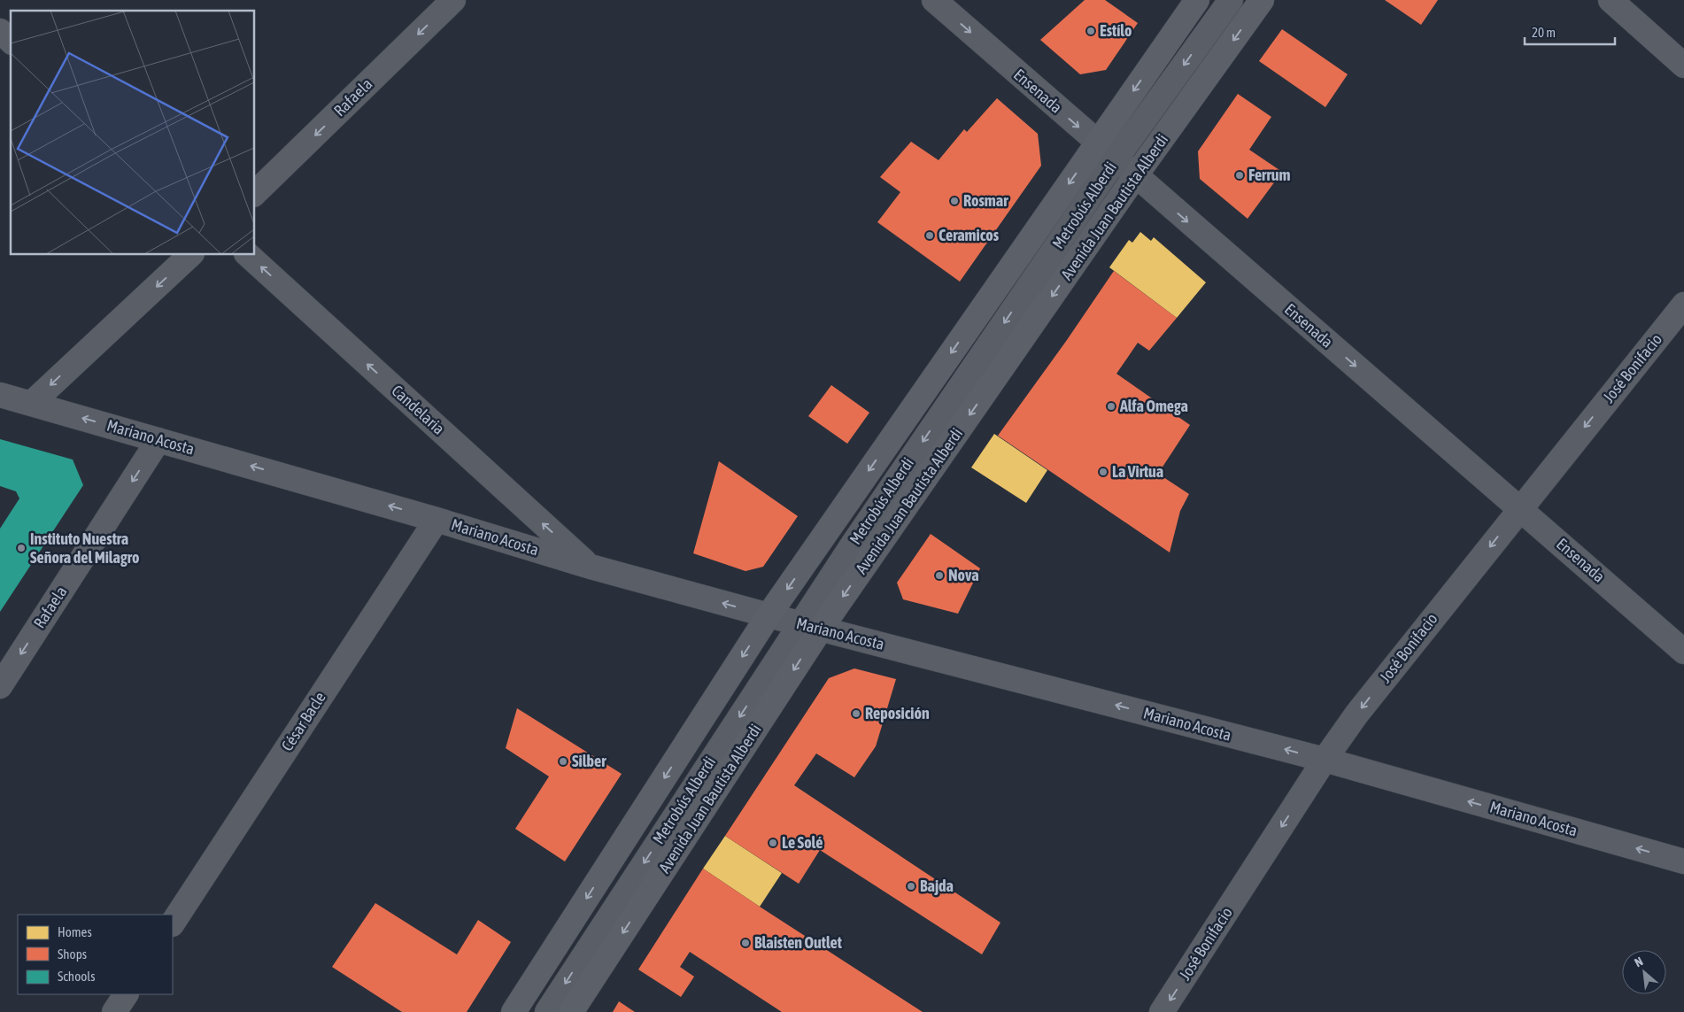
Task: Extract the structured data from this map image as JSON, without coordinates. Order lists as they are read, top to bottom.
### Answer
{
  "streets": {
    "main road": ["Avenida Juan Bautista Alberdi"],
    "street": [
      "Ensenada",
      "Rafaela",
      "Metrobús Alberdi",
      "José Bonifacio",
      "Candelaria",
      "Mariano Acosta",
      "César Bacle"
    ]
  },
  "crossings": [
    ["Ensenada", "Metrobús Alberdi"],
    ["Ensenada", "Avenida Juan Bautista Alberdi"],
    ["Ensenada", "José Bonifacio"],
    ["Rafaela", "Mariano Acosta"],
    ["Metrobús Alberdi", "Avenida Juan Bautista Alberdi"],
    ["Metrobús Alberdi", "Mariano Acosta"],
    ["Avenida Juan Bautista Alberdi", "Mariano Acosta"],
    ["José Bonifacio", "Mariano Acosta"],
    ["Candelaria", "Mariano Acosta"],
    ["Mariano Acosta", "César Bacle"]
  ],
  "one_way": [
    "Ensenada",
    "Rafaela",
    "Metrobús Alberdi",
    "José Bonifacio",
    "Candelaria",
    "Mariano Acosta"
  ],
  "places": [
    "Estílo",
    "Ferrum",
    "Rosmar",
    "Ceramicos",
    "Alfa Omega",
    "La Virtua",
    "Instituto Nuestra Señora del Milagro",
    "Nova",
    "Reposición",
    "Silber",
    "Le Solé",
    "Bajda",
    "Blaisten Outlet"
  ],
  "legend": ["Homes", "Shops", "Schools"],
  "scale_bar": "20 m",
  "north": "top left"
}
